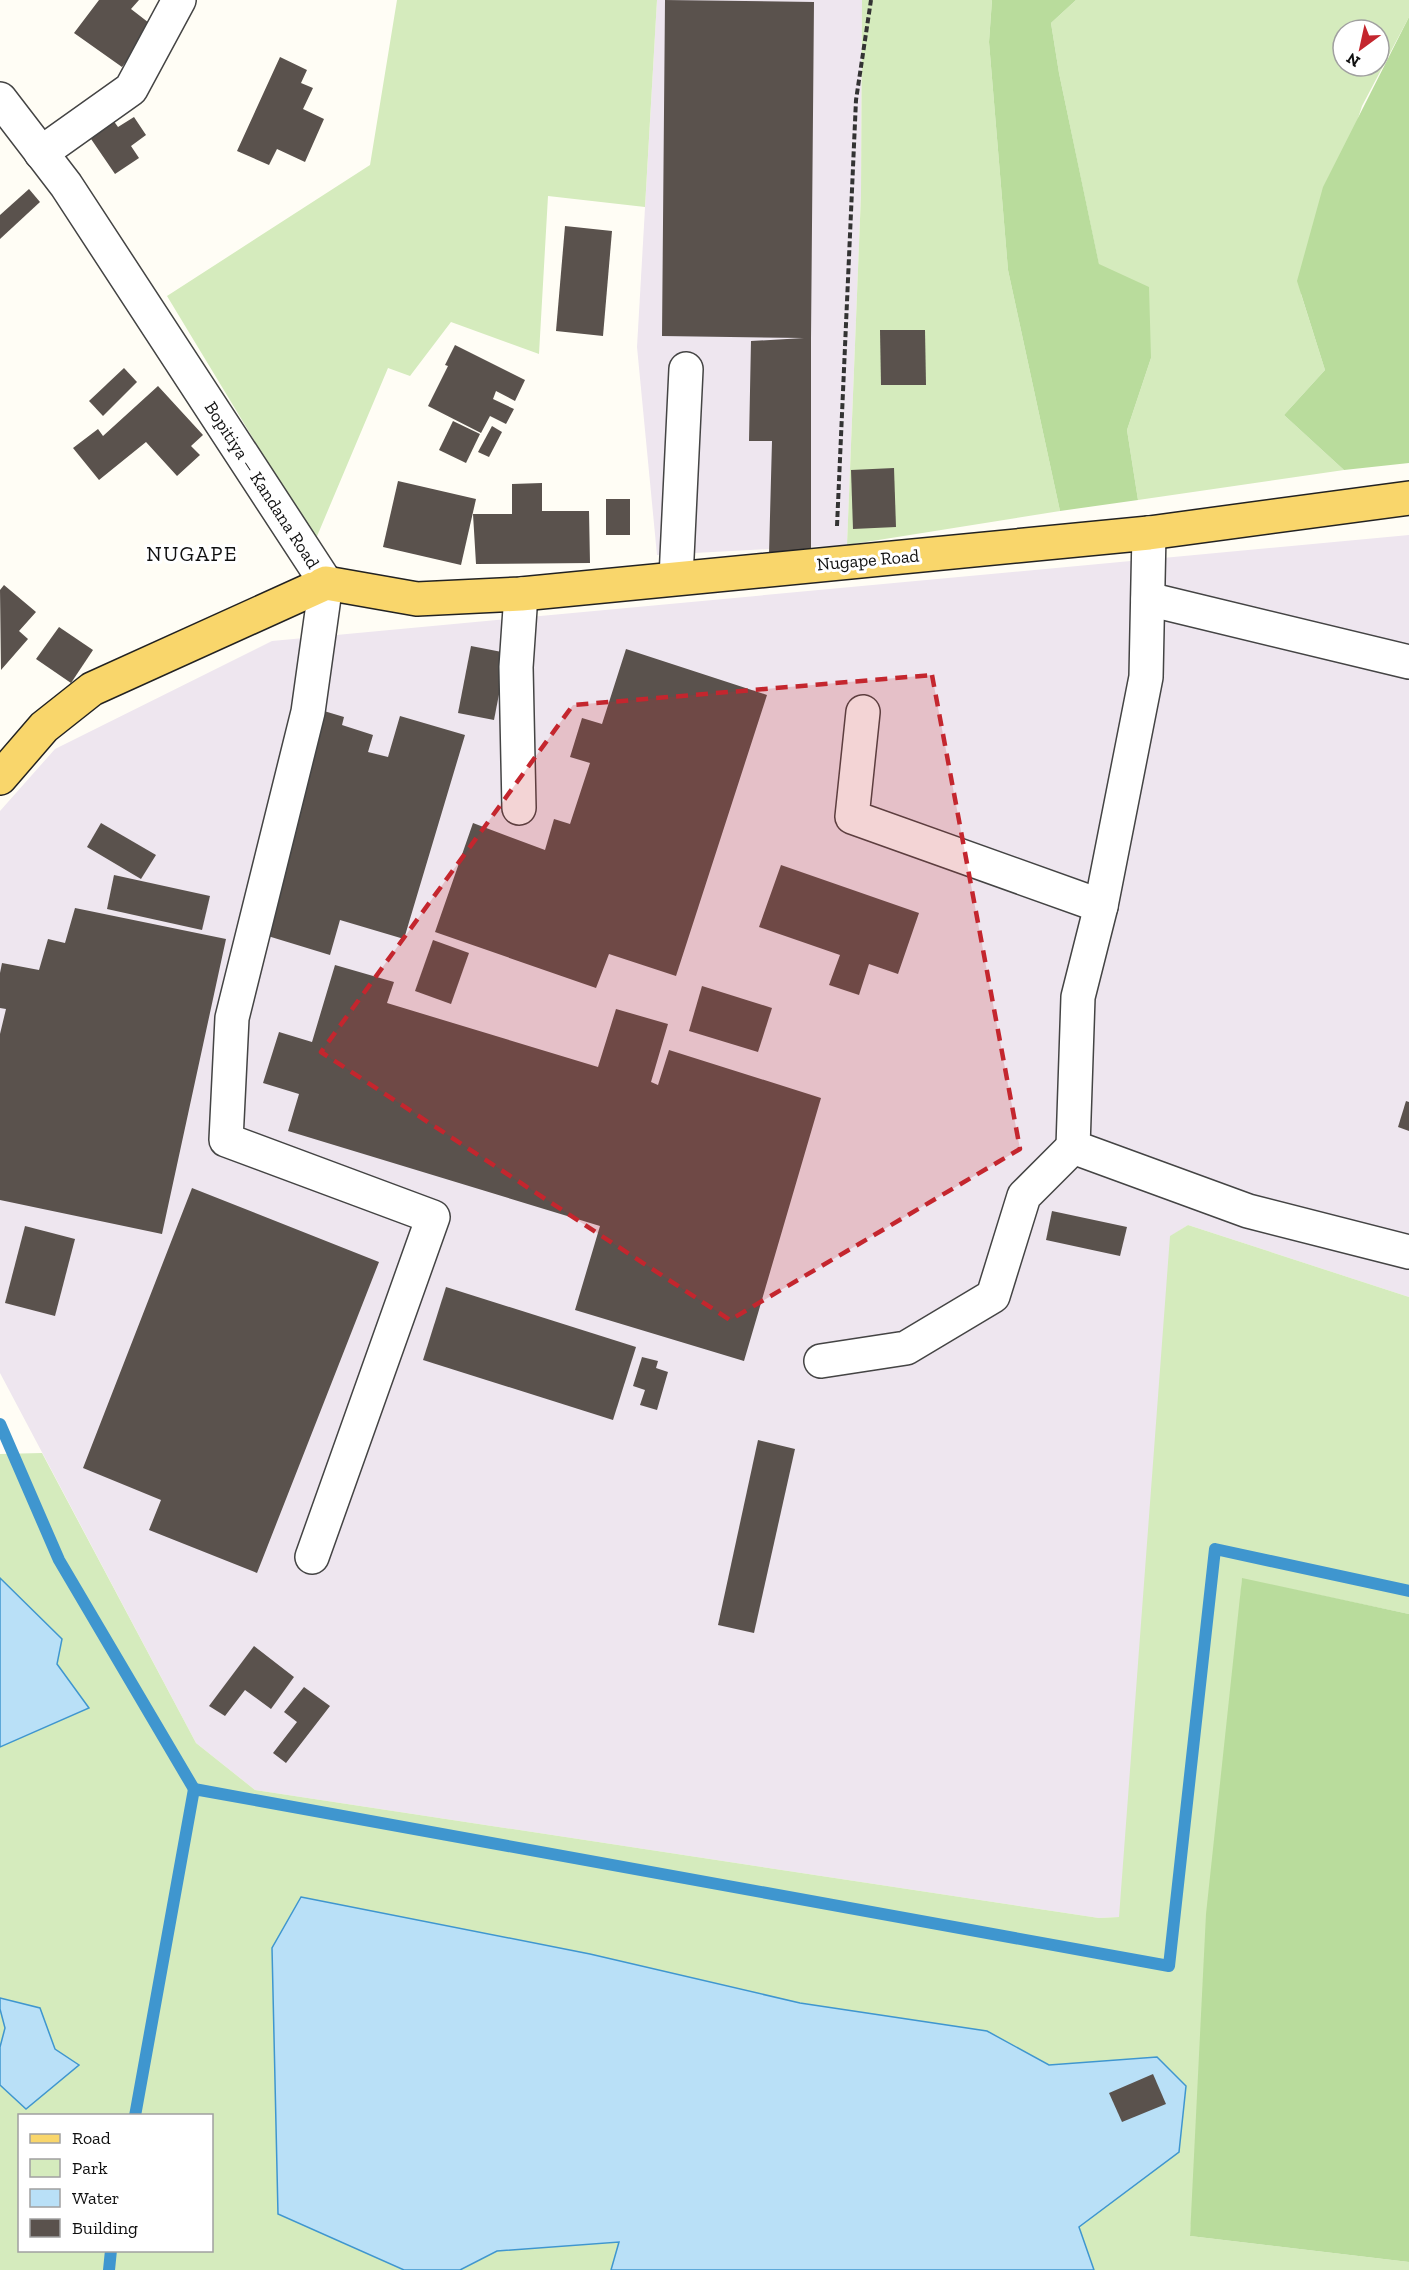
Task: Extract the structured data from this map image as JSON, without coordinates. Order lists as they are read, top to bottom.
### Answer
{
  "streets": {
    "main road": ["Bopitiya – Kandana Road", "Nugape Road"]
  },
  "crossings": [
    ["Bopitiya – Kandana Road", "Nugape Road"]
  ],
  "districts": ["NUGAPE"],
  "legend": [
    "Road",
    "Park",
    "Water",
    "Building"
  ],
  "north": "bottom left"
}
